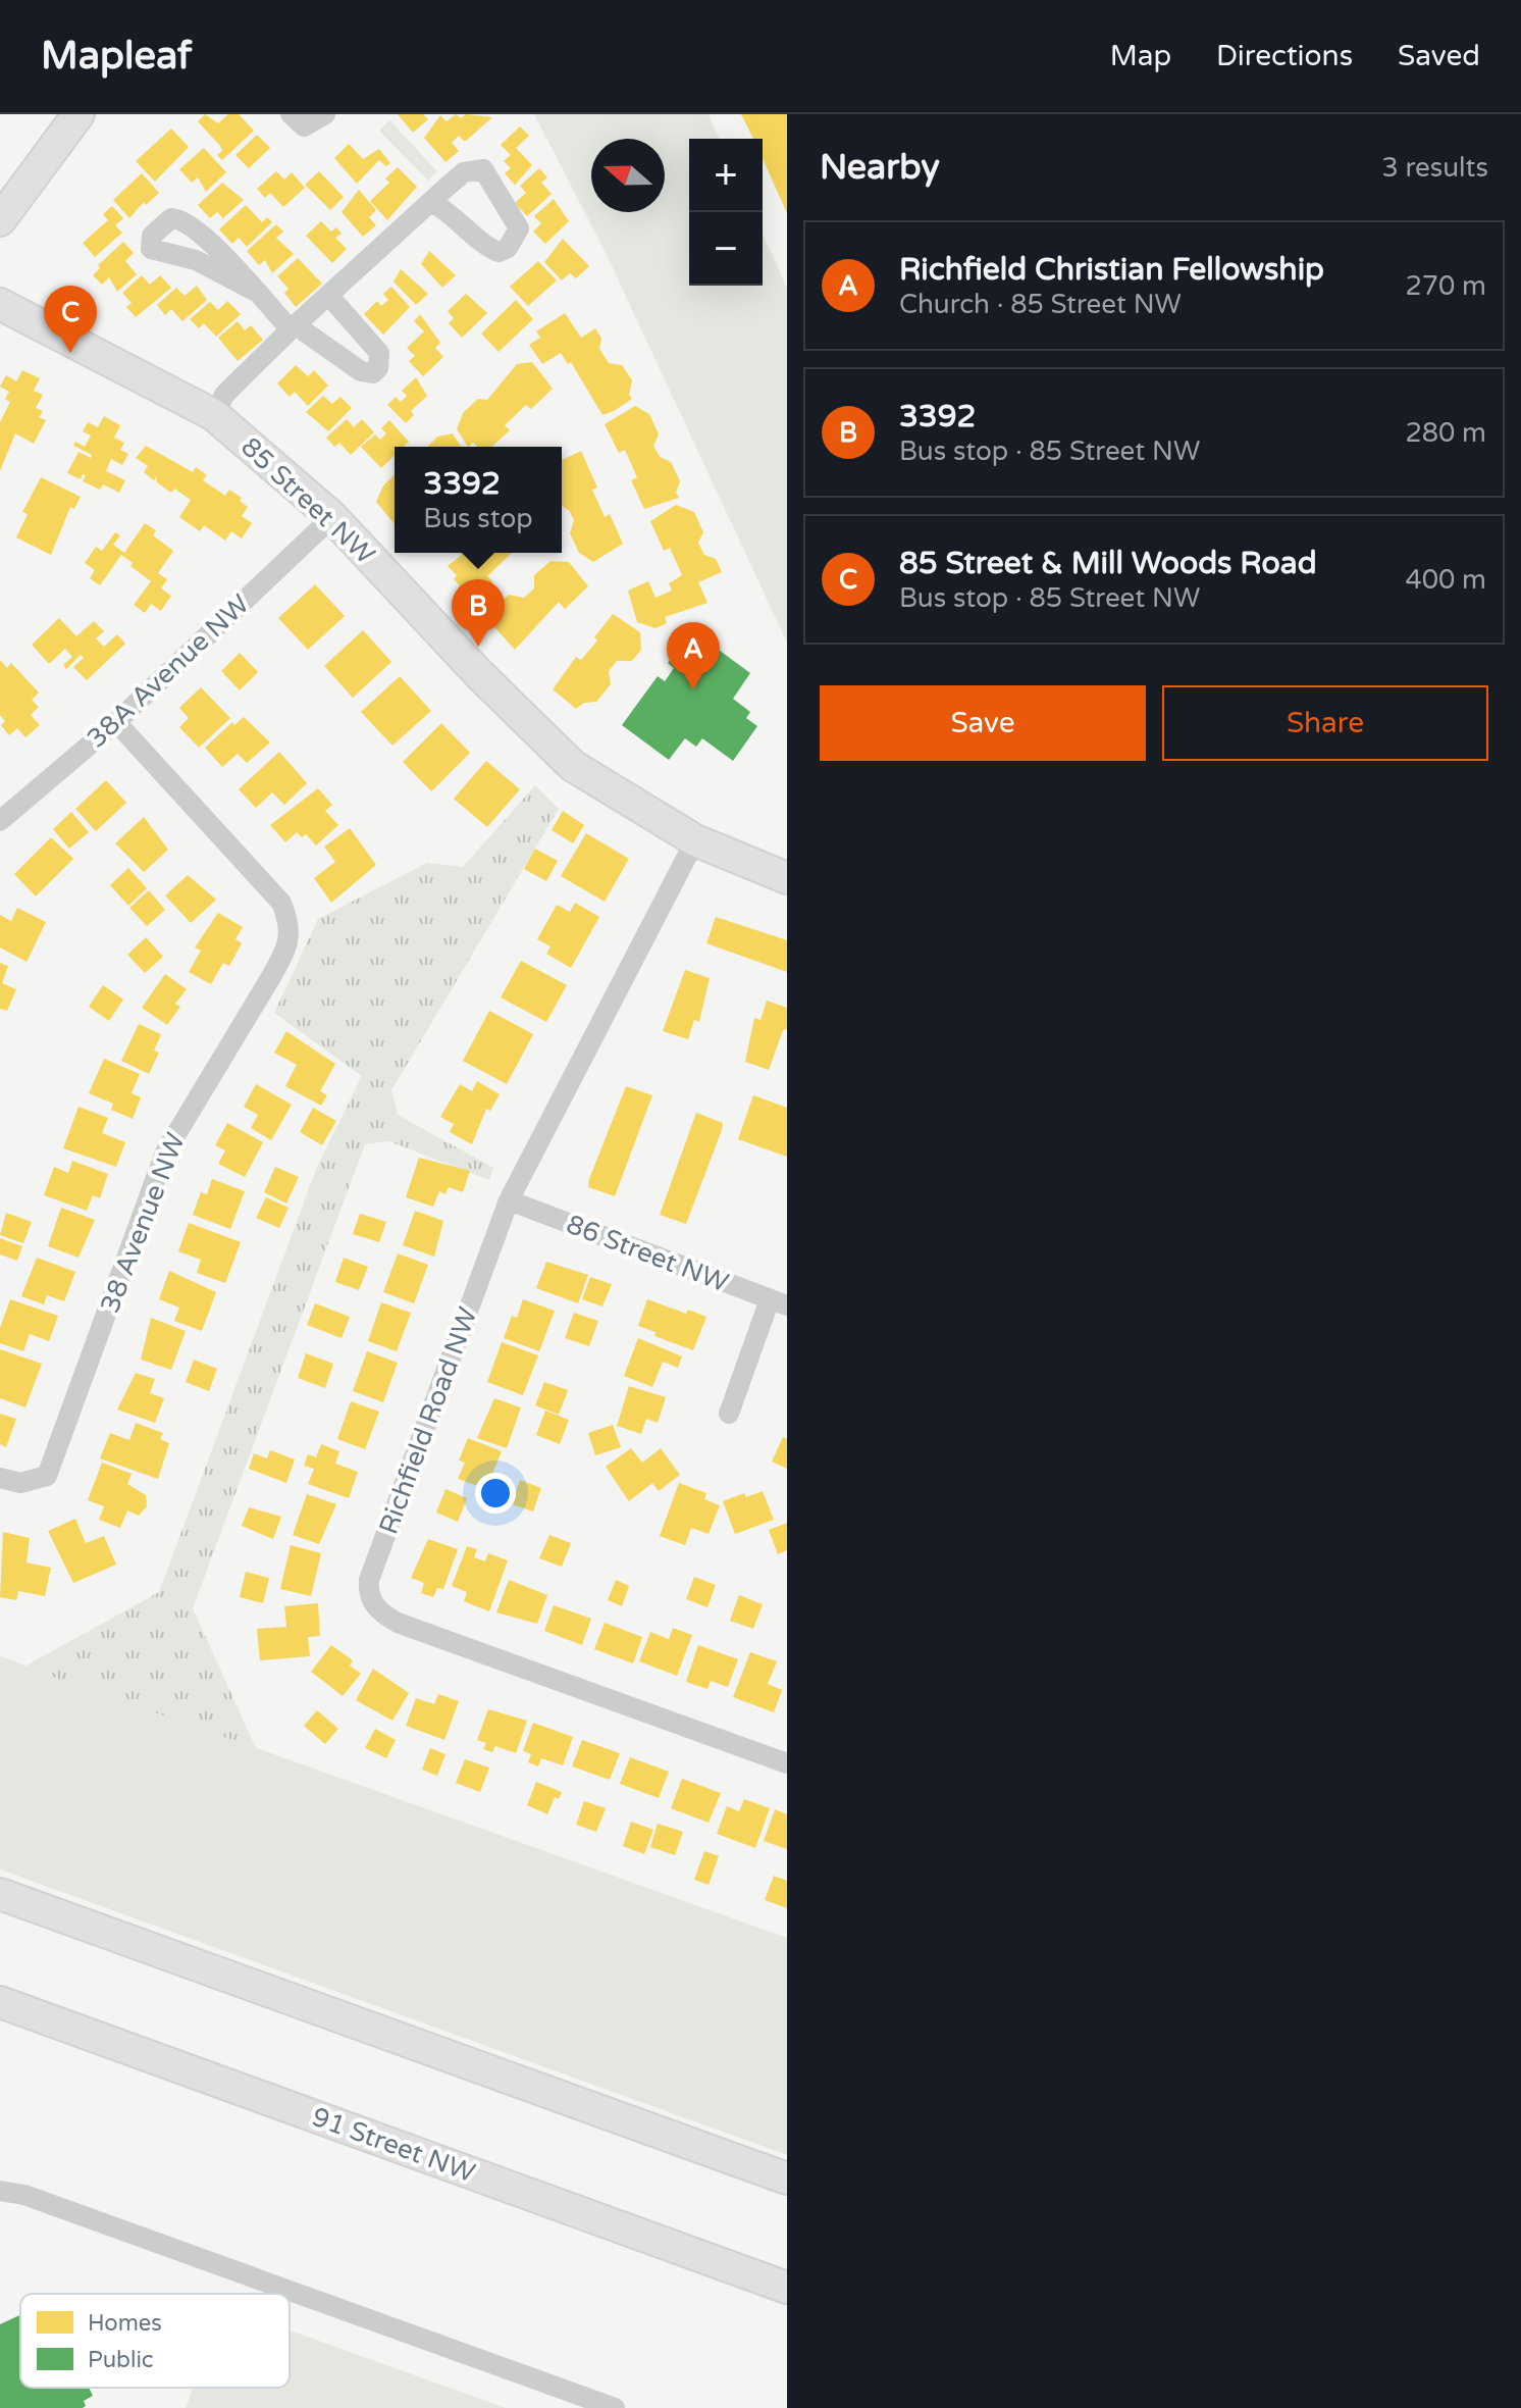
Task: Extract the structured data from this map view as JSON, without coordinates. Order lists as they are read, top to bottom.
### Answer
{
  "streets": {
    "main road": ["85 Street NW", "91 Street NW"],
    "street": [
      "38A Avenue NW",
      "38 Avenue NW",
      "86 Street NW",
      "Richfield Road NW"
    ]
  },
  "crossings": [
    ["85 Street NW", "38A Avenue NW"],
    ["85 Street NW", "Richfield Road NW"],
    ["38A Avenue NW", "38 Avenue NW"],
    ["86 Street NW", "Richfield Road NW"]
  ],
  "legend": ["Homes", "Public"],
  "north": "left",
  "page": {
    "header": "Mapleaf",
    "nav": ["Map", "Directions", "Saved"],
    "heading": ["Nearby", "3 results"],
    "map_buttons": ["+", "−"],
    "list": [
      {
        "mark": "A",
        "name": "Richfield Christian Fellowship",
        "note": "Church · 85 Street NW",
        "value": "270 m"
      },
      {
        "mark": "B",
        "name": "3392",
        "note": "Bus stop · 85 Street NW",
        "value": "280 m"
      },
      {
        "mark": "C",
        "name": "85 Street & Mill Woods Road",
        "note": "Bus stop · 85 Street NW",
        "value": "400 m"
      }
    ],
    "pins": ["C", "B", "A"],
    "popup": ["3392", "Bus stop"],
    "buttons": ["Save", "Share"]
  }
}
